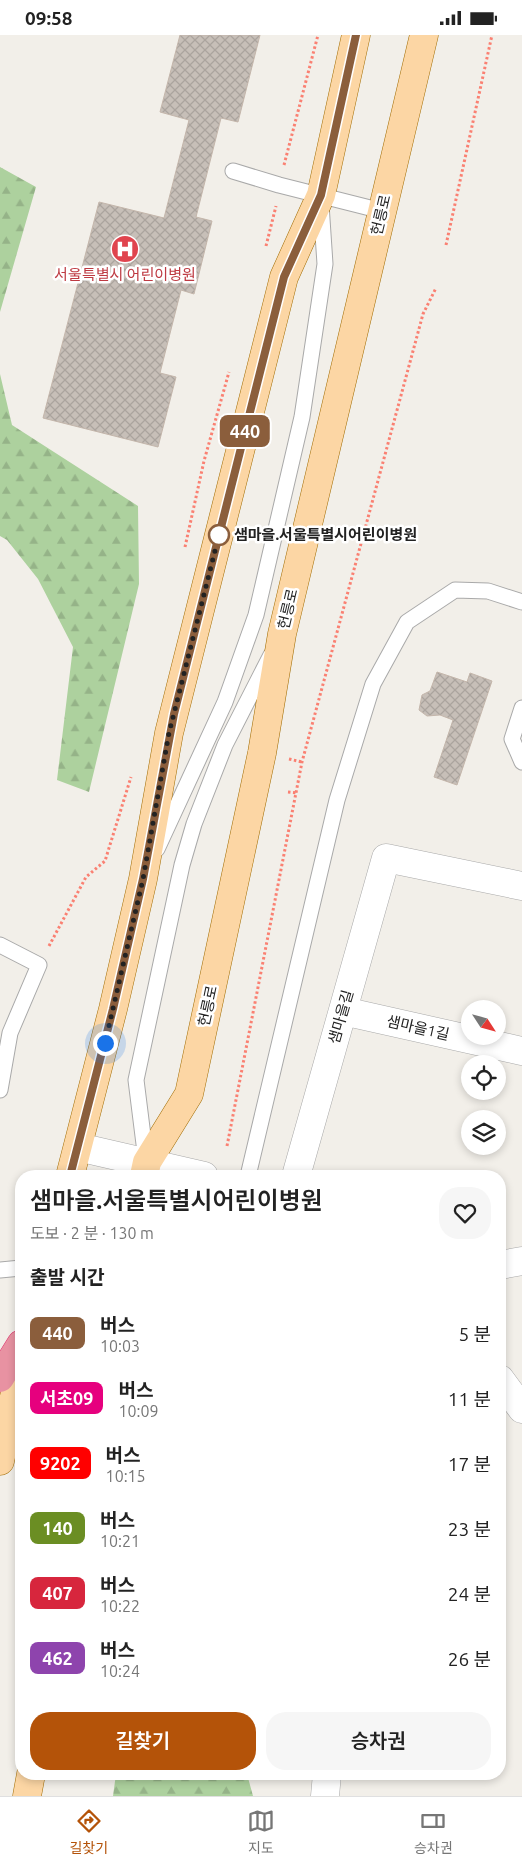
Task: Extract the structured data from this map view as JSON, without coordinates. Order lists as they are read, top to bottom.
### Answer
{
  "streets": {
    "main road": ["헌릉로"],
    "street": ["샘마을길", "샘마을1길"]
  },
  "crossings": [
    ["샘마을길", "샘마을1길"]
  ],
  "places": {
    "hospital": ["서울특별시 어린이병원"],
    "other": ["샘마을.서울특별시어린이병원"]
  },
  "lines": ["bus line 440"],
  "north": "bottom right",
  "page": {
    "status": "09:58",
    "on_map": "440",
    "heading": [
      ["샘마을.서울특별시어린이병원", "도보 · 2 분 · 130 m"],
      "출발 시간"
    ],
    "list": [
      {
        "mark": "440",
        "name": "버스",
        "note": "10:03",
        "value": "5 분"
      },
      {
        "mark": "서초09",
        "name": "버스",
        "note": "10:09",
        "value": "11 분"
      },
      {
        "mark": "9202",
        "name": "버스",
        "note": "10:15",
        "value": "17 분"
      },
      {
        "mark": "140",
        "name": "버스",
        "note": "10:21",
        "value": "23 분"
      },
      {
        "mark": "407",
        "name": "버스",
        "note": "10:22",
        "value": "24 분"
      },
      {
        "mark": "462",
        "name": "버스",
        "note": "10:24",
        "value": "26 분"
      }
    ],
    "buttons": ["길찾기", "승차권"],
    "tabs": ["길찾기", "지도", "승차권"]
  }
}
